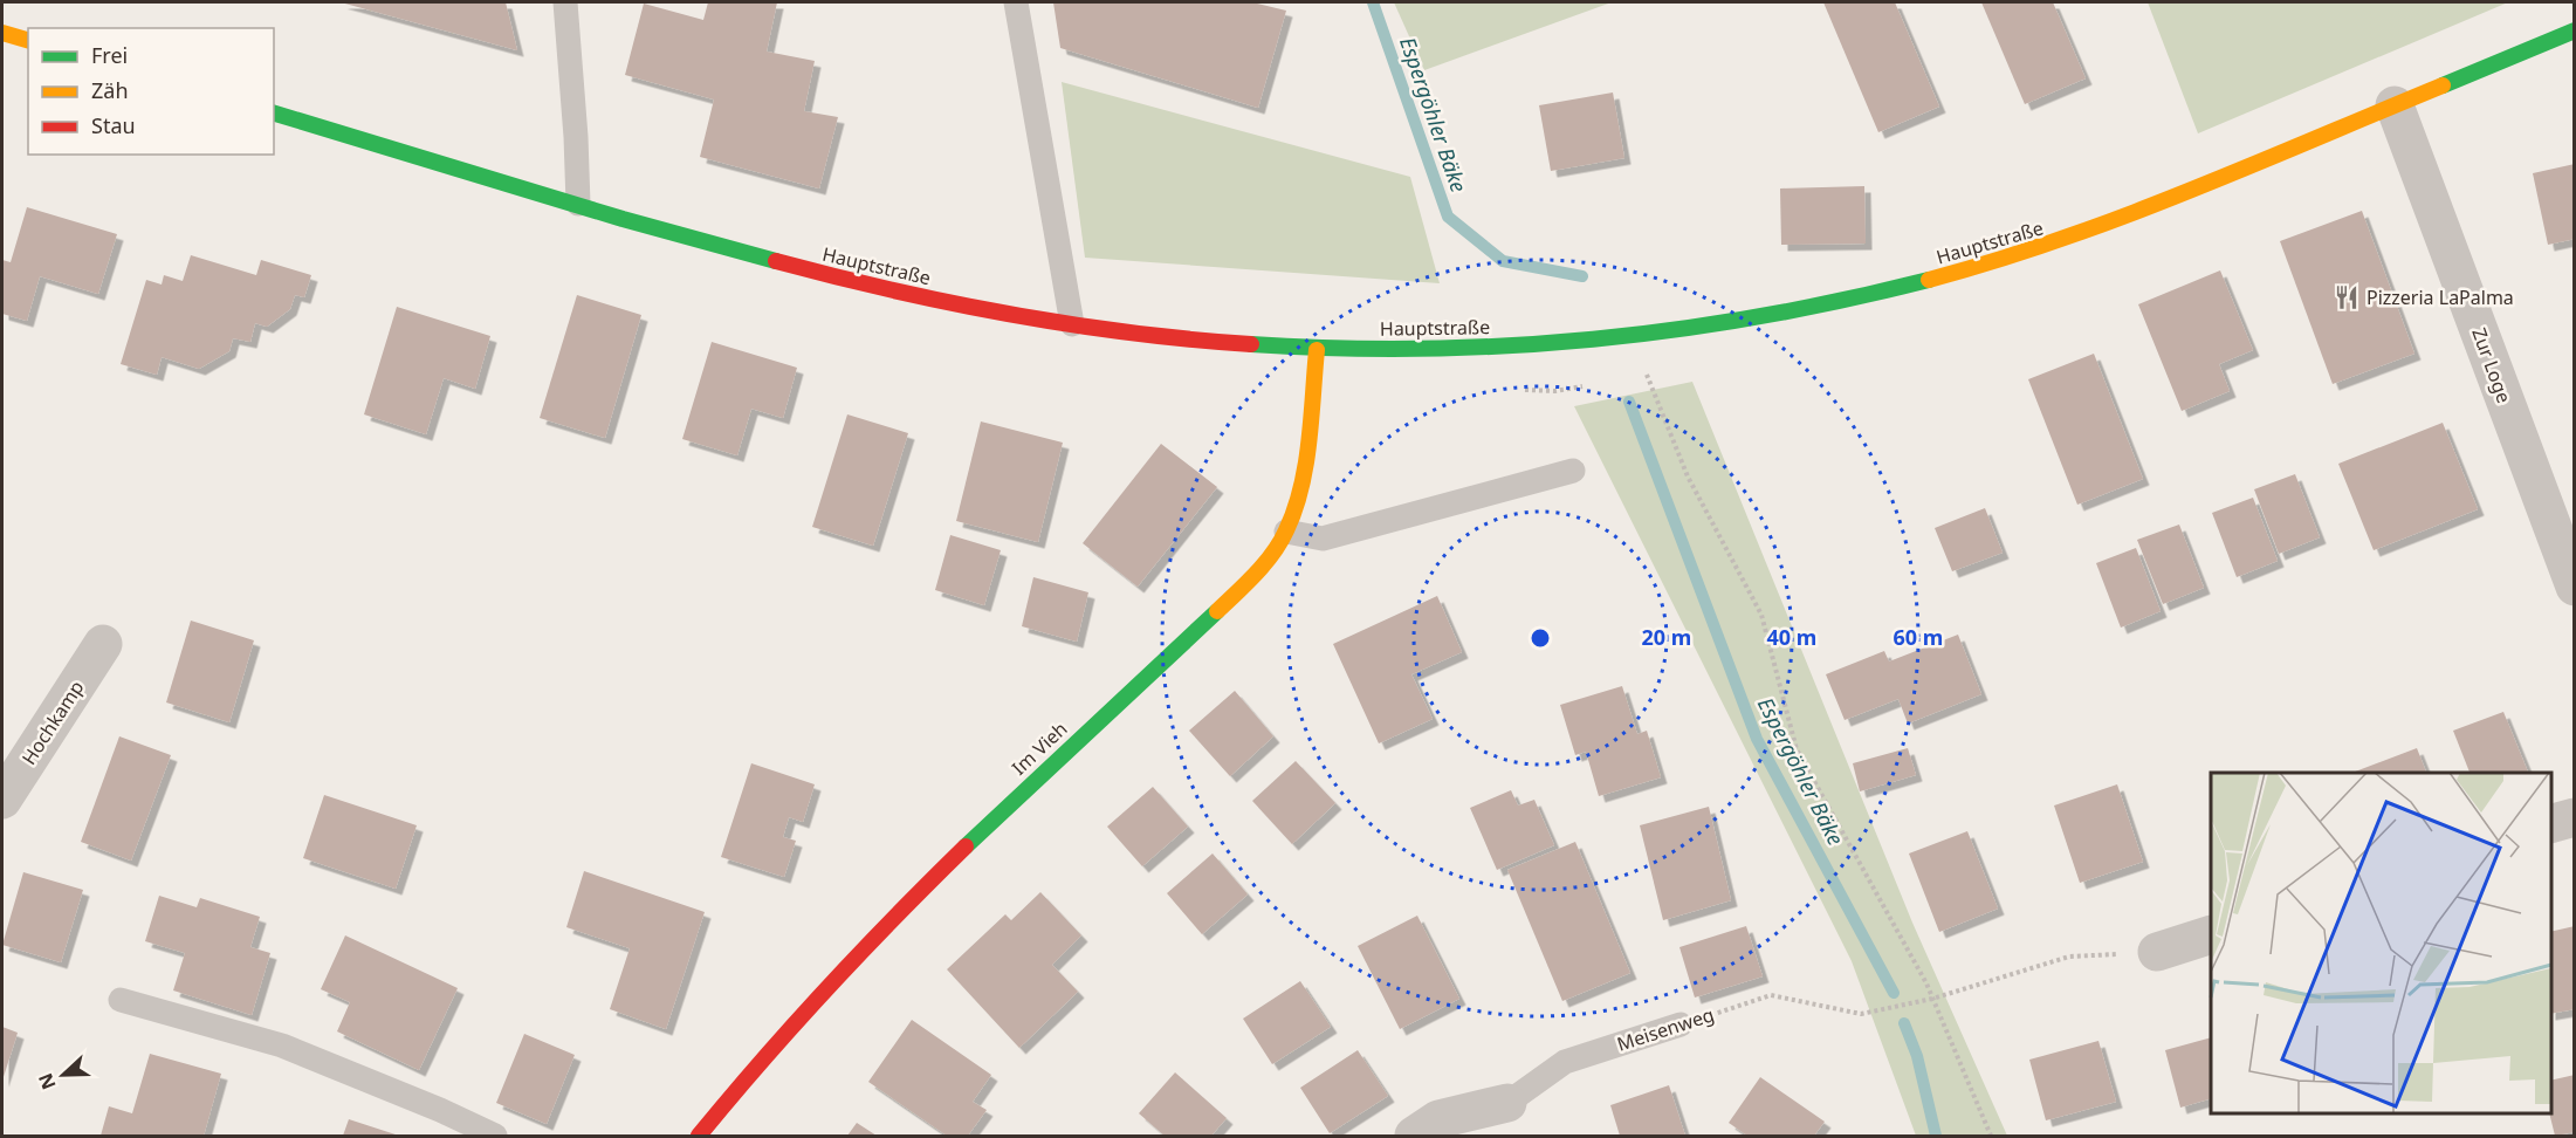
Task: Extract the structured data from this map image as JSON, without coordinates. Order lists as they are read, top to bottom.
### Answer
{
  "streets": {
    "main road": ["Hauptstraße", "Im Vieh"],
    "street": ["Zur Loge", "Hochkamp", "Meisenweg"]
  },
  "crossings": [
    ["Hauptstraße", "Zur Loge"],
    ["Hauptstraße", "Im Vieh"]
  ],
  "water": ["Espergöhler Bäke"],
  "places": {
    "restaurant": ["Pizzeria LaPalma"]
  },
  "legend": ["Frei", "Zäh", "Stau"],
  "north": "left",
  "rings": ["20 m", "40 m", "60 m"]
}
